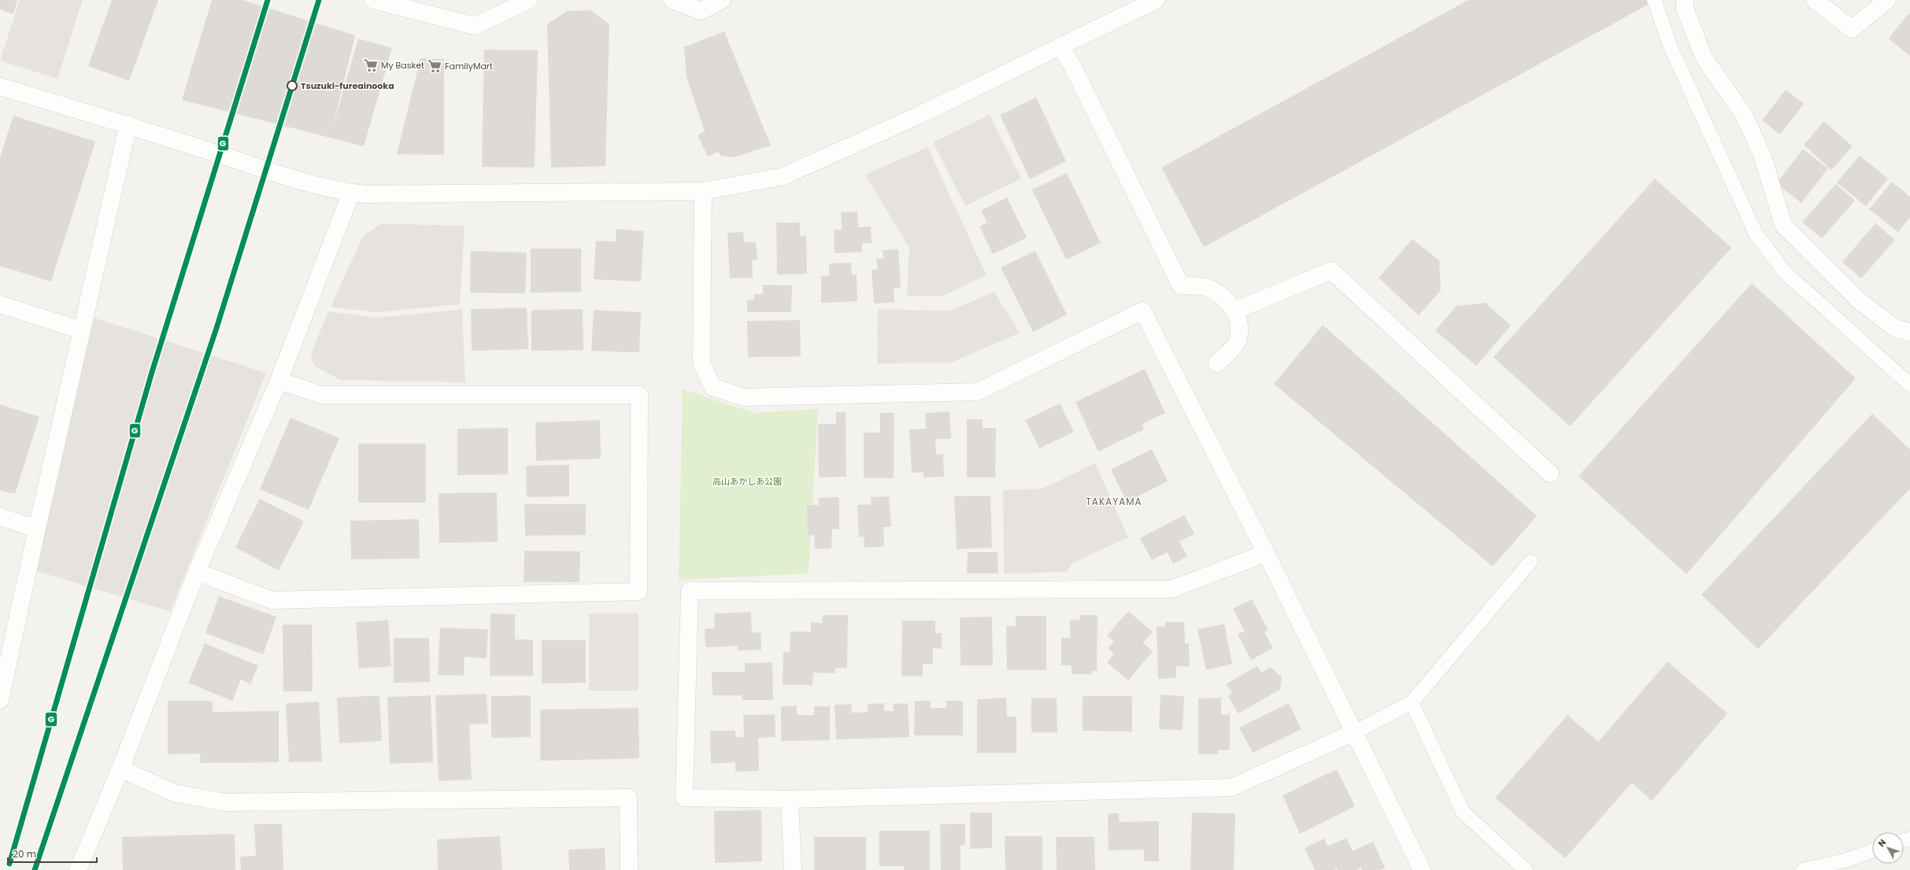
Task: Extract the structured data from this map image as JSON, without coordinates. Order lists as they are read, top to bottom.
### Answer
{
  "districts": ["TAKAYAMA"],
  "parks": ["高山あかしあ公園"],
  "places": {
    "supermarket": ["My Basket", "FamilyMart"],
    "other": ["Tsuzuki-fureainooka"]
  },
  "lines": ["transit line G"],
  "scale_bar": "20 m",
  "north": "top left"
}
